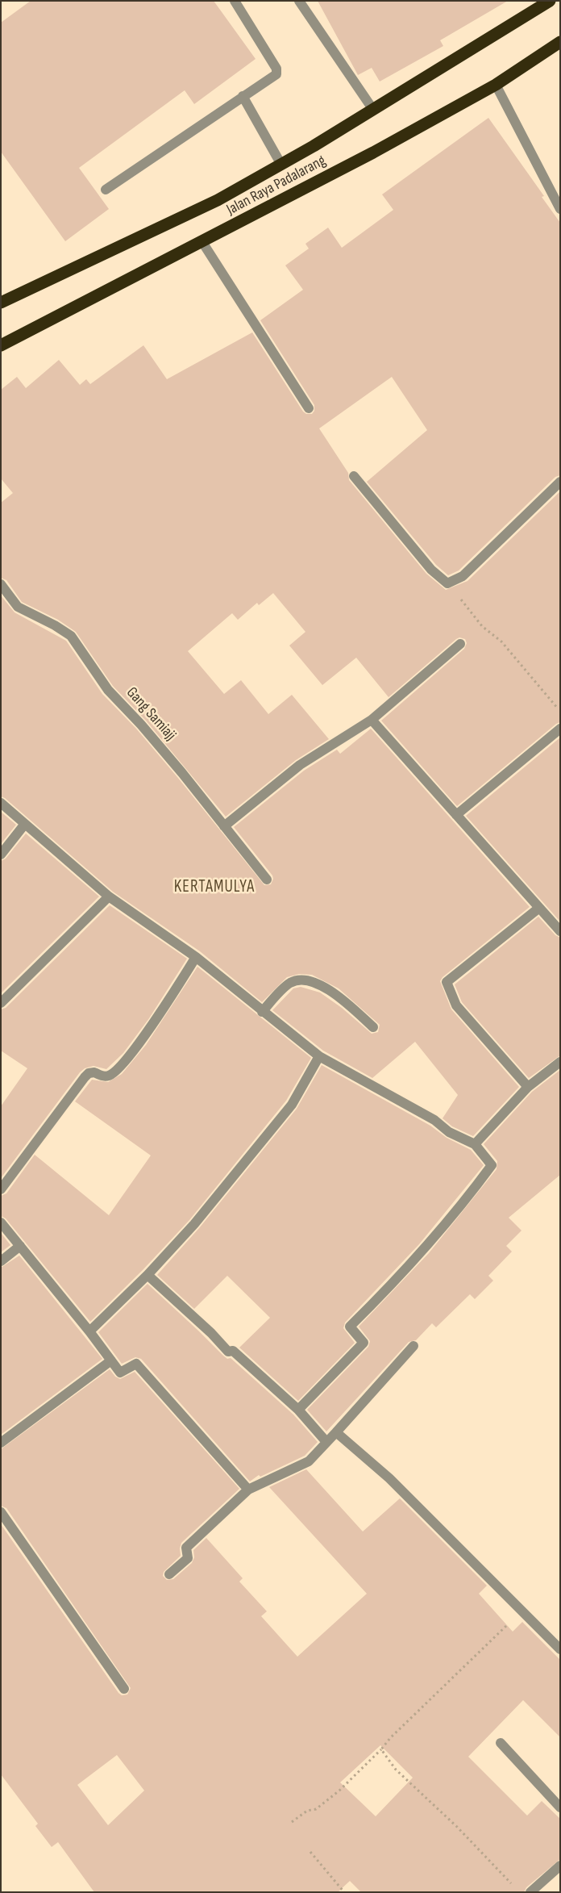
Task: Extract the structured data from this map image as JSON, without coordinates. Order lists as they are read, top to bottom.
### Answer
{
  "streets": {
    "highway": ["Jalan Raya Padalarang"],
    "street": ["Gang Samiajj"]
  },
  "districts": ["KERTAMULYA"]
}
